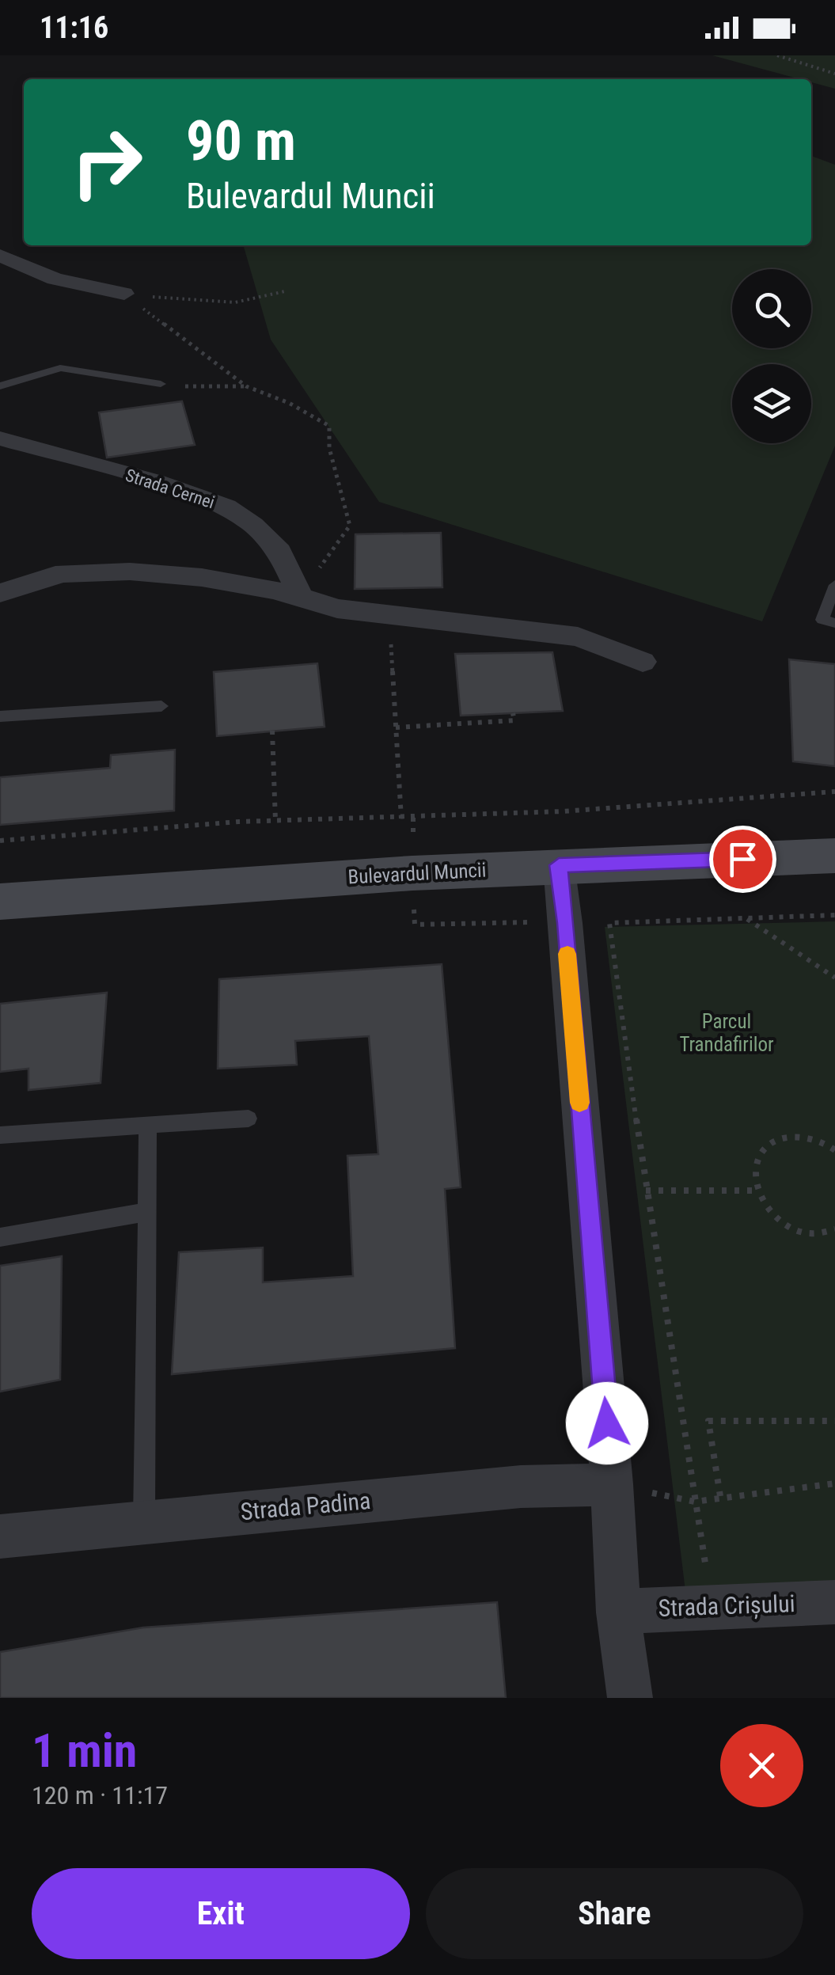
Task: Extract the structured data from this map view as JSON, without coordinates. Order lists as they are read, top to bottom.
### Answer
{
  "streets": {
    "main road": ["Bulevardul Muncii"],
    "street": ["Strada Cernei", "Strada Padina", "Strada Crișului"]
  },
  "parks": ["Parcul Trandafirilor"],
  "page": {
    "status": "11:16",
    "turn": ["90 m", "Bulevardul Muncii"],
    "heading": ["1 min", "120 m · 11:17"],
    "buttons": ["Exit", "Share"]
  }
}
